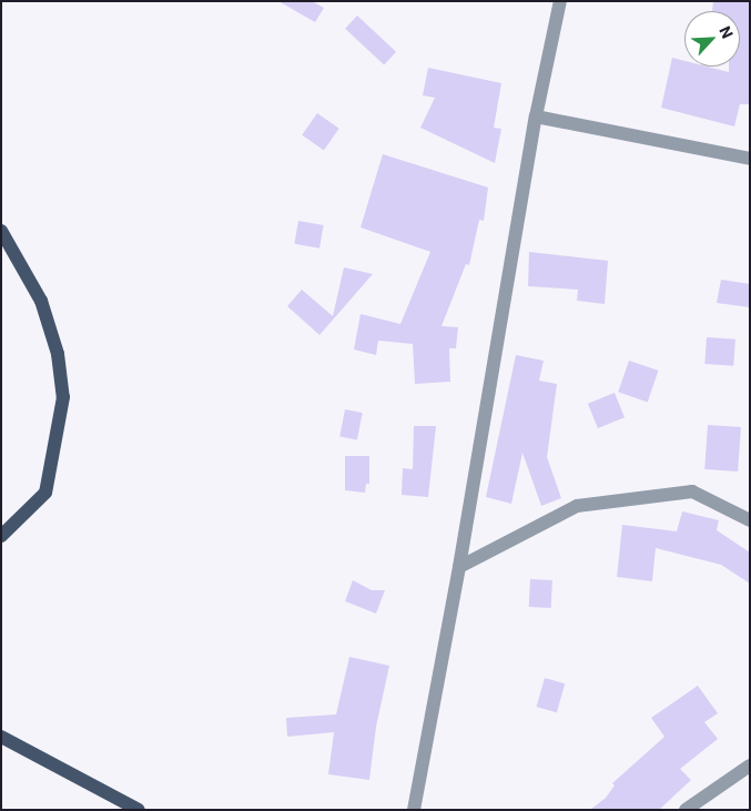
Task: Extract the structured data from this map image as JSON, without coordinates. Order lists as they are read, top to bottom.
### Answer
{
  "north": "top right"
}
